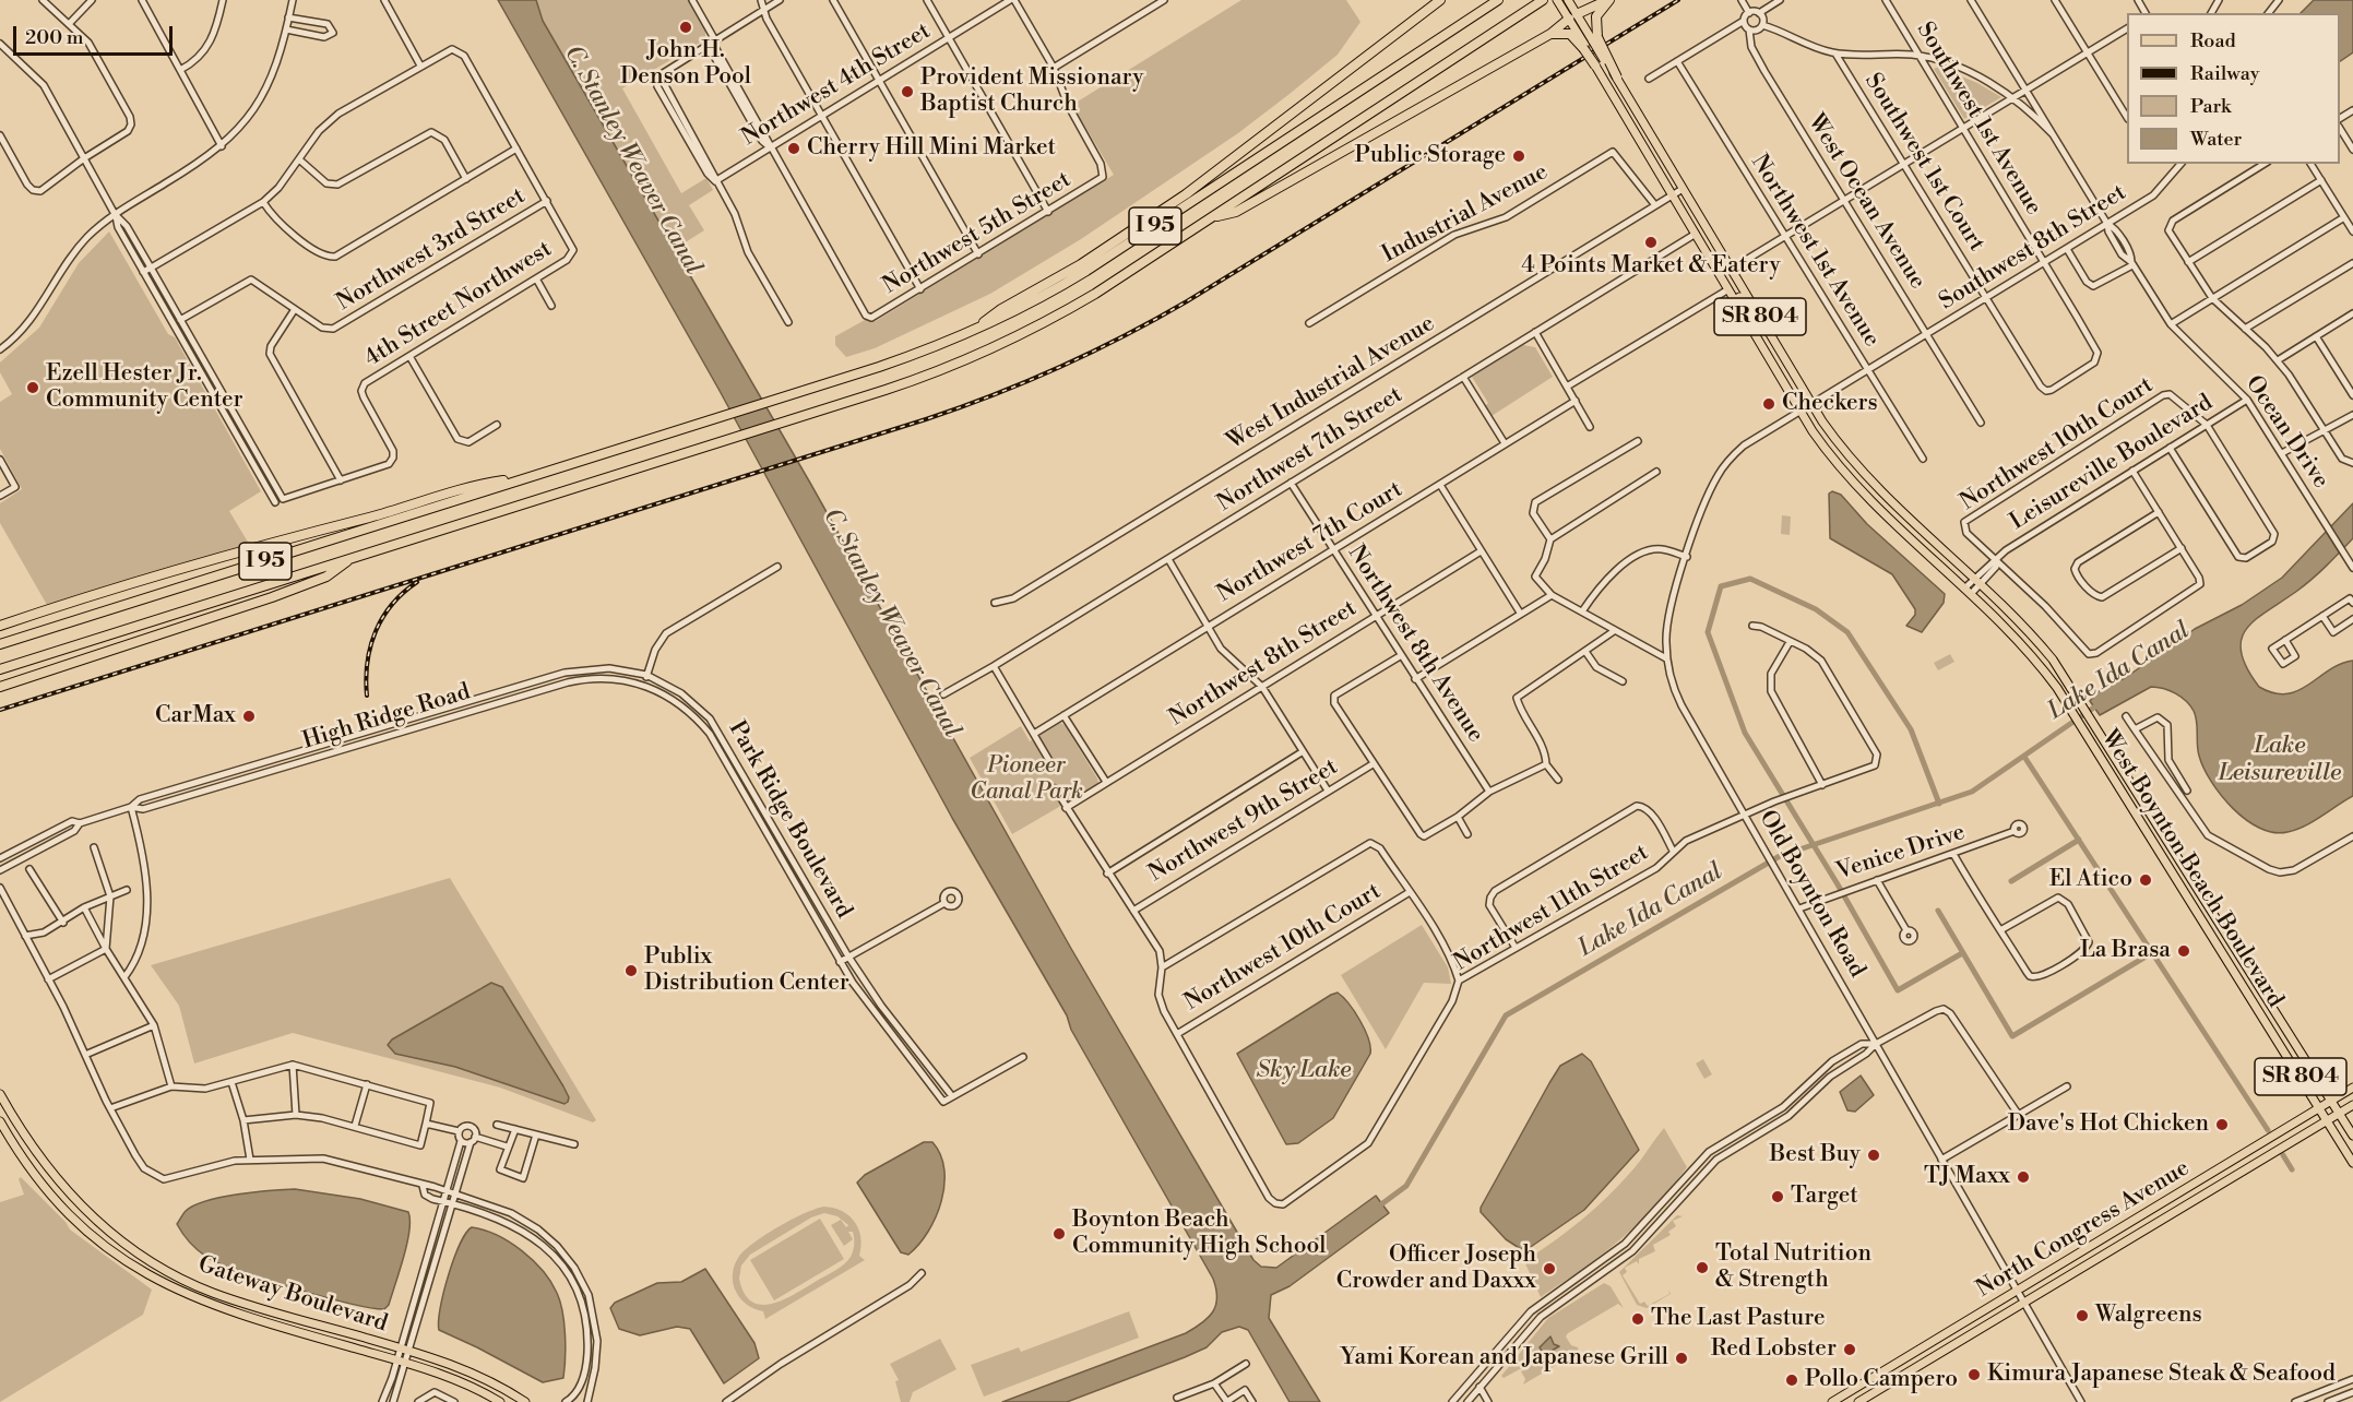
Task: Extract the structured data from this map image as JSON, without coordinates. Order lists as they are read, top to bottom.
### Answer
{
  "streets": {
    "highway": ["I 95"],
    "main road": [
      "SR 804",
      "West Boynton Beach Boulevard",
      "North Congress Avenue",
      "Gateway Boulevard"
    ],
    "street": [
      "Northwest 4th Street",
      "Southwest 1st Avenue",
      "Southwest 1st Court",
      "West Ocean Avenue",
      "Industrial Avenue",
      "Northwest 5th Street",
      "Southwest 8th Street",
      "Northwest 3rd Street",
      "Northwest 1st Avenue",
      "4th Street Northwest",
      "West Industrial Avenue",
      "Ocean Drive",
      "Northwest 10th Court",
      "Northwest 7th Street",
      "Leisureville Boulevard",
      "Northwest 7th Court",
      "Northwest 8th Avenue",
      "Northwest 8th Street",
      "High Ridge Road",
      "Park Ridge Boulevard",
      "Northwest 9th Street",
      "Venice Drive",
      "Old Boynton Road",
      "Northwest 11th Street"
    ]
  },
  "crossings": [
    ["Northwest 4th Street", "Northwest 5th Street"],
    ["Southwest 1st Avenue", "Southwest 1st Court"],
    ["Southwest 1st Avenue", "Southwest 8th Street"],
    ["Southwest 1st Court", "Southwest 8th Street"],
    ["West Ocean Avenue", "Southwest 8th Street"],
    ["Industrial Avenue", "West Industrial Avenue"],
    ["Southwest 8th Street", "Ocean Drive"],
    ["Northwest 3rd Street", "4th Street Northwest"],
    ["West Industrial Avenue", "West Boynton Beach Boulevard"],
    ["Ocean Drive", "Leisureville Boulevard"],
    ["Northwest 10th Court", "Leisureville Boulevard"],
    ["Northwest 10th Court", "Northwest 11th Street"],
    ["Northwest 7th Street", "Northwest 8th Avenue"],
    ["Northwest 7th Street", "West Boynton Beach Boulevard"],
    ["Leisureville Boulevard", "West Boynton Beach Boulevard"],
    ["Northwest 7th Court", "Northwest 8th Avenue"],
    ["Northwest 8th Avenue", "Northwest 8th Street"],
    ["High Ridge Road", "Park Ridge Boulevard"],
    ["Venice Drive", "Old Boynton Road"],
    ["West Boynton Beach Boulevard", "Old Boynton Road"],
    ["West Boynton Beach Boulevard", "North Congress Avenue"],
    ["Old Boynton Road", "Northwest 11th Street"],
    ["Old Boynton Road", "North Congress Avenue"]
  ],
  "water": [
    "C. Stanley Weaver Canal",
    "Lake Ida Canal",
    "Lake Leisureville",
    "Sky Lake"
  ],
  "parks": ["Pioneer Canal Park"],
  "places": [
    "John H. Denson Pool",
    "Provident Missionary Baptist Church",
    "Cherry Hill Mini Market",
    "Public Storage",
    "4 Points Market & Eatery",
    "Ezell Hester Jr. Community Center",
    "Checkers",
    "CarMax",
    "El Atico",
    "La Brasa",
    "Publix Distribution Center",
    "Dave's Hot Chicken",
    "Best Buy",
    "TJ Maxx",
    "Target",
    "Boynton Beach Community High School",
    "Total Nutrition & Strength",
    "Officer Joseph Crowder and Daxxx",
    "Walgreens",
    "The Last Pasture",
    "Red Lobster",
    "Yami Korean and Japanese Grill",
    "Kimura Japanese Steak & Seafood",
    "Pollo Campero"
  ],
  "legend": [
    "Road",
    "Railway",
    "Park",
    "Water"
  ],
  "scale_bar": "200 m"
}
